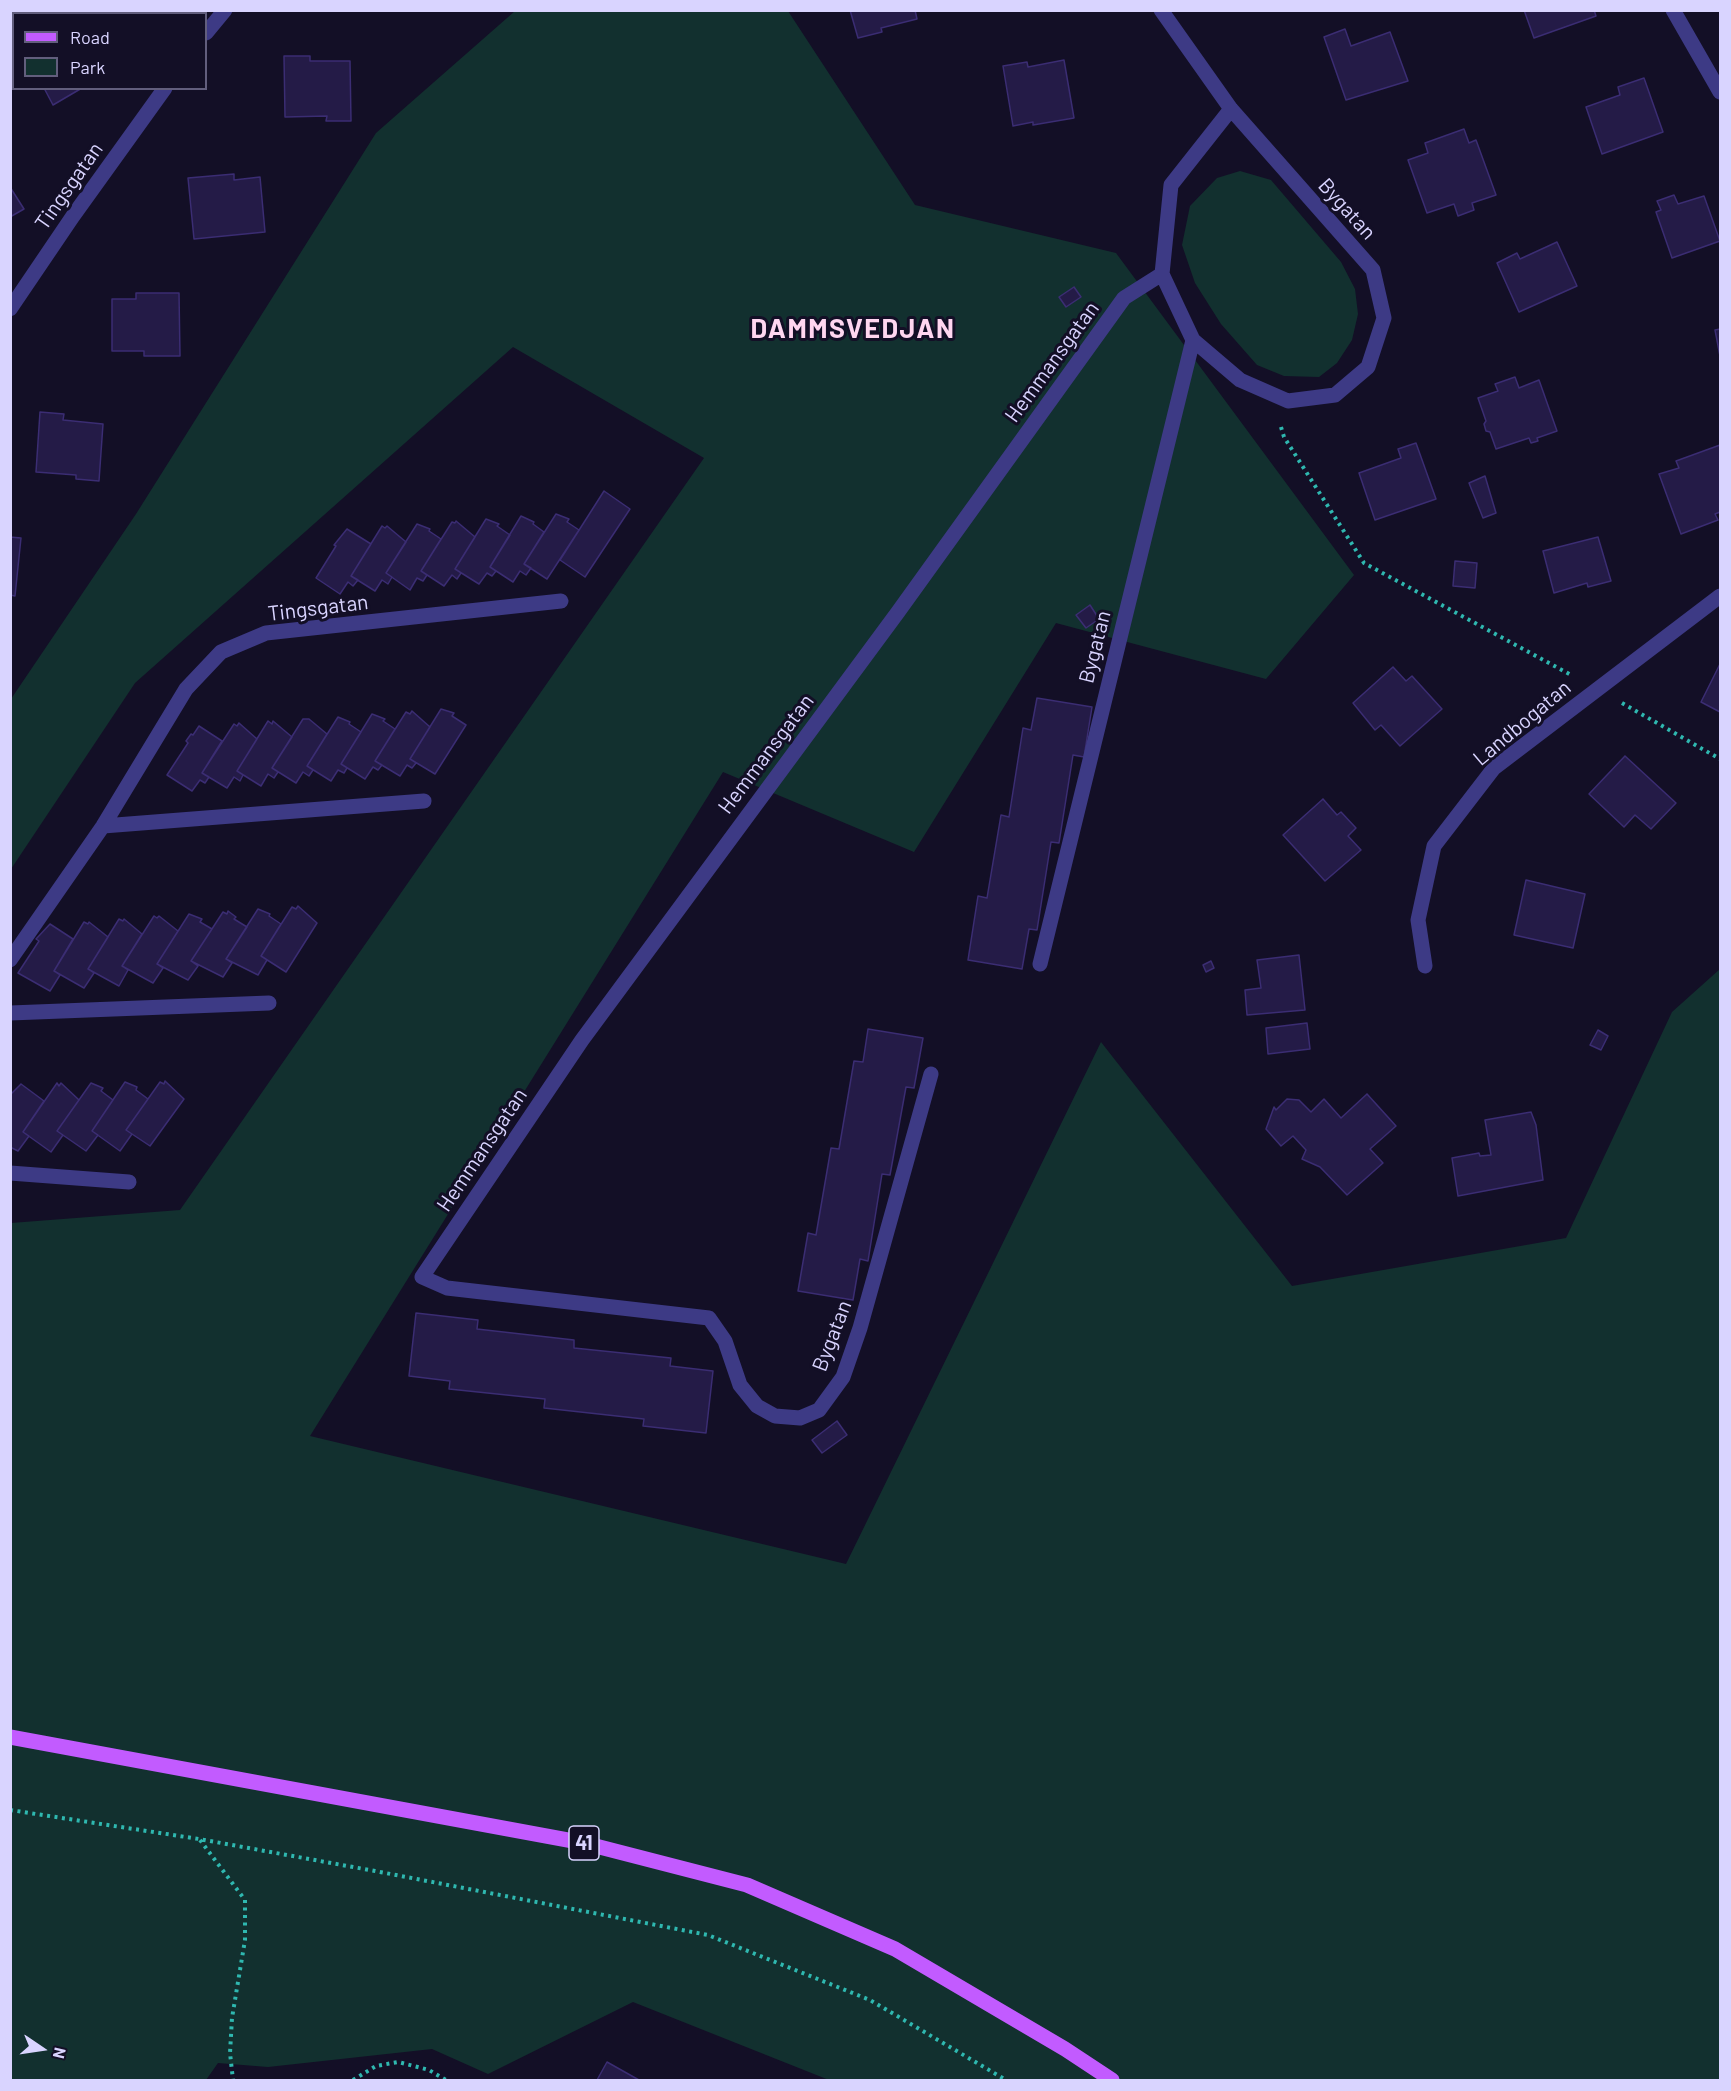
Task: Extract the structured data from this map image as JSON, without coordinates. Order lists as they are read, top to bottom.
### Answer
{
  "streets": {
    "main road": ["41"],
    "street": [
      "Tingsgatan",
      "Bygatan",
      "Hemmansgatan",
      "Landbogatan"
    ]
  },
  "crossings": [
    ["Bygatan", "Hemmansgatan"]
  ],
  "districts": ["DAMMSVEDJAN"],
  "legend": ["Road", "Park"],
  "north": "right"
}
